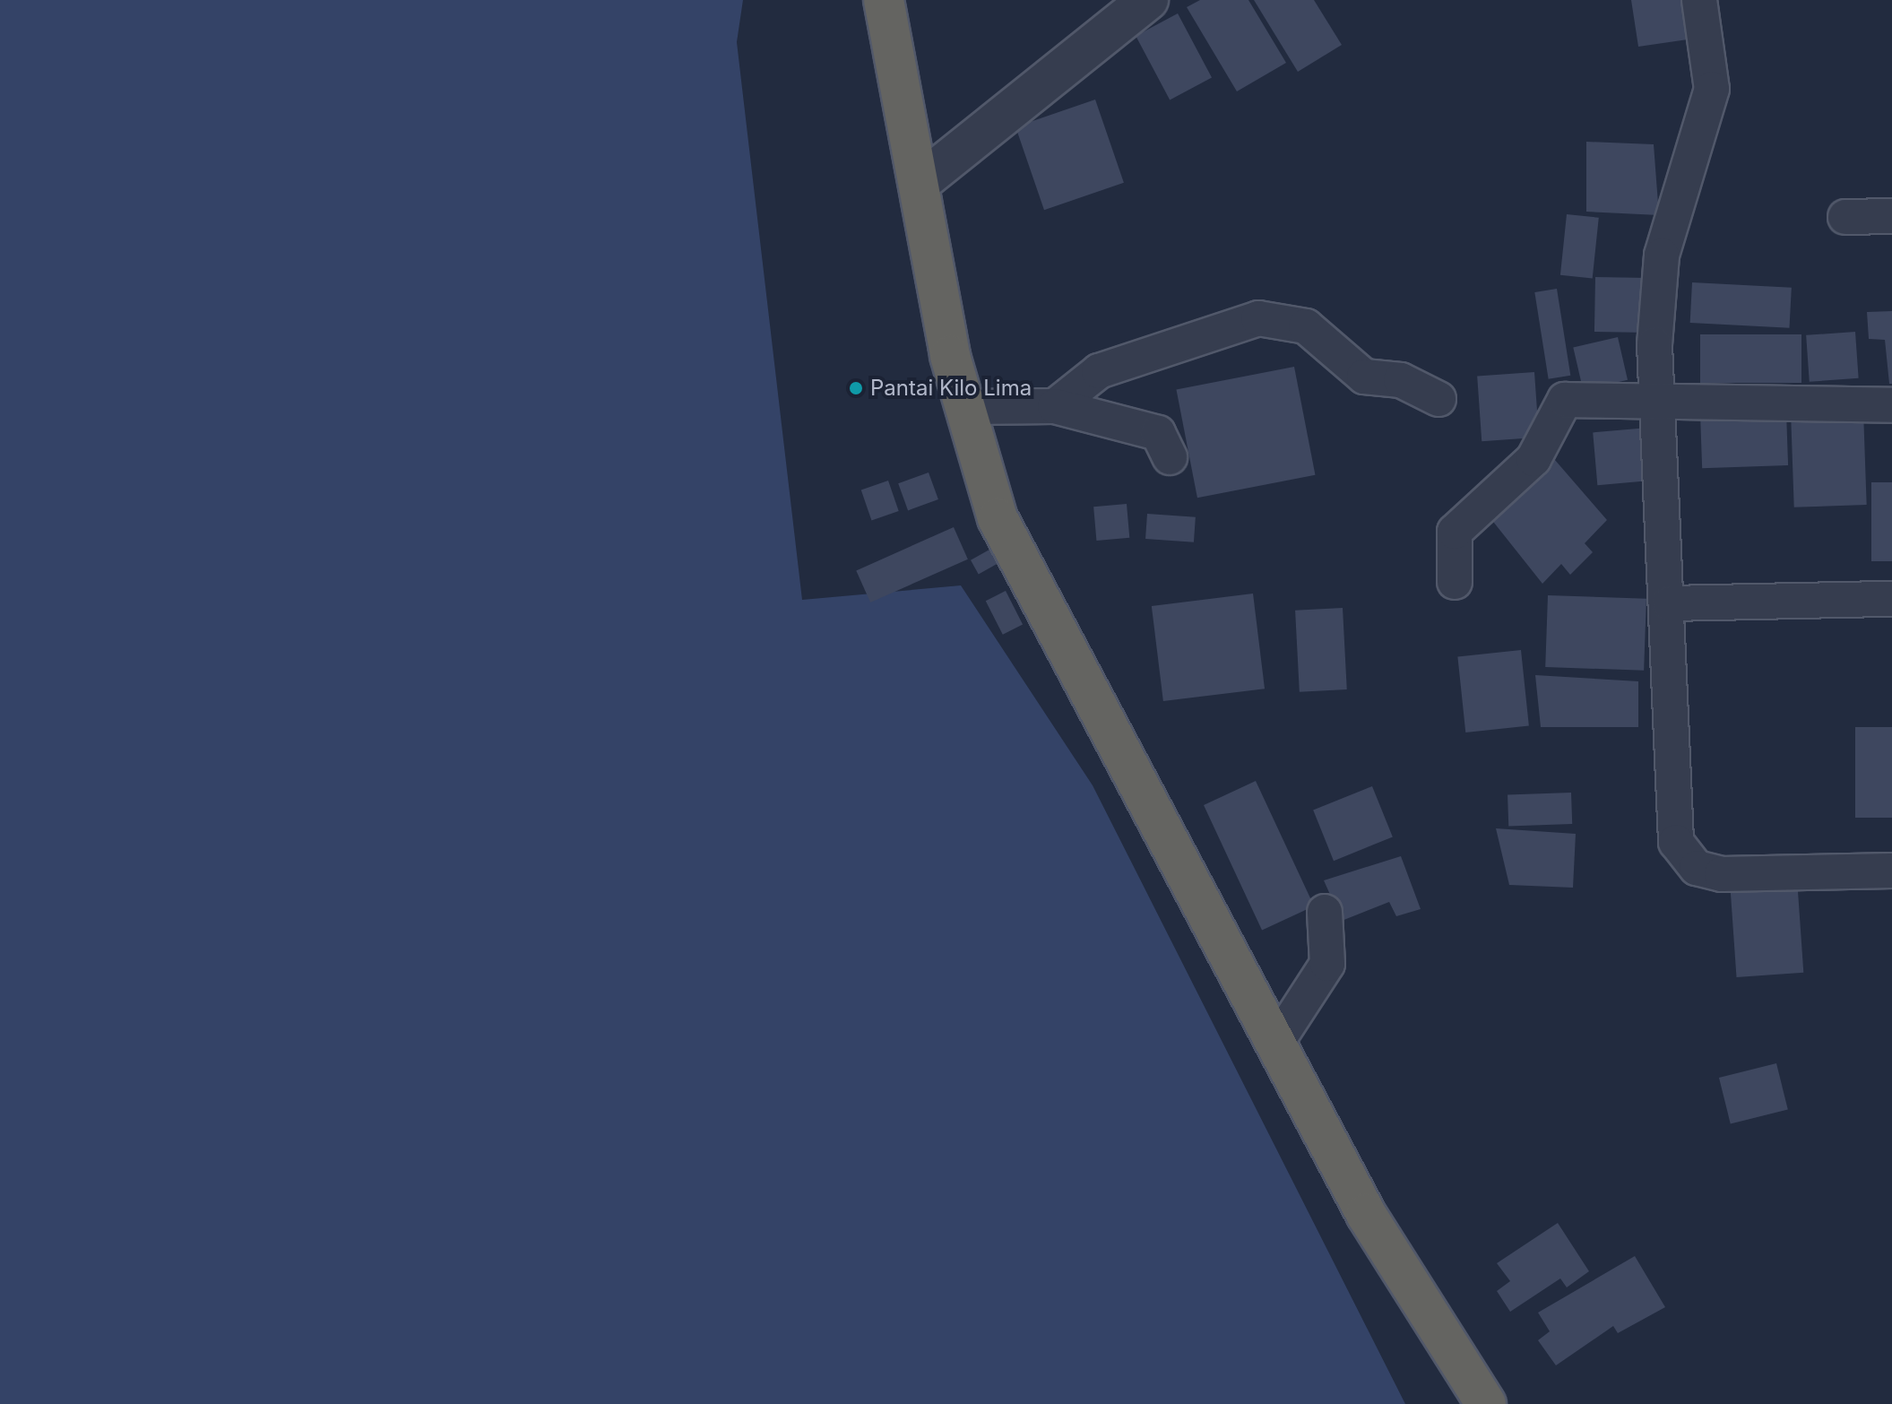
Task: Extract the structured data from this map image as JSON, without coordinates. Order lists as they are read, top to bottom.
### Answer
{
  "places": ["Pantai Kilo Lima"]
}
